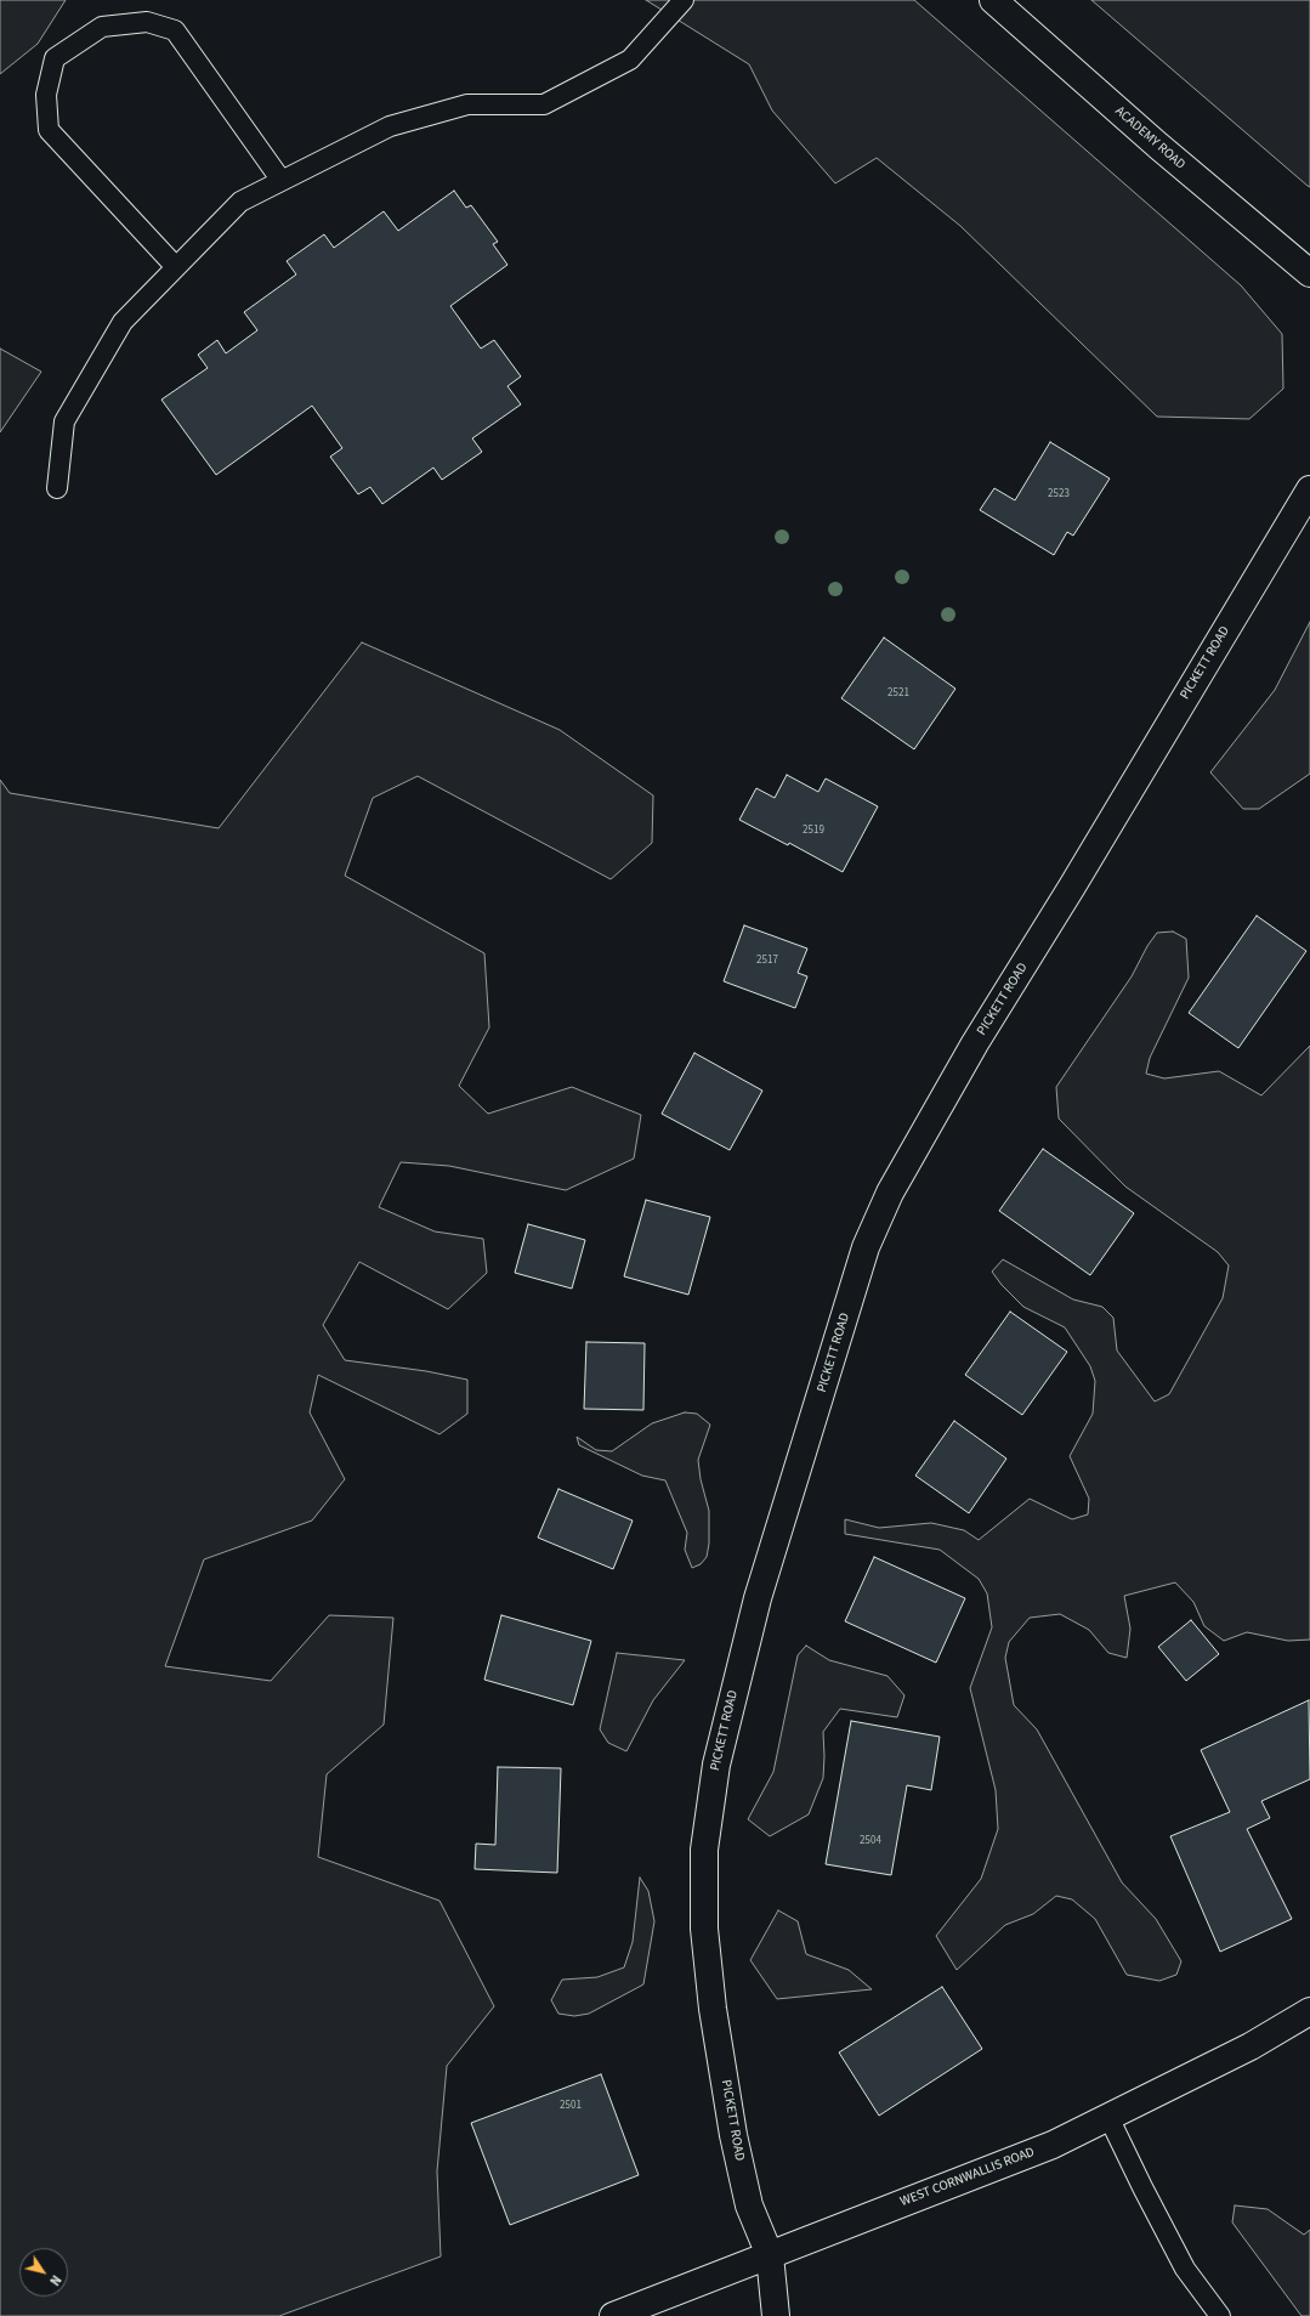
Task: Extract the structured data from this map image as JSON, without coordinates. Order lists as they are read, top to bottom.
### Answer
{
  "streets": {
    "street": ["ACADEMY ROAD", "PICKETT ROAD", "WEST CORNWALLIS ROAD"]
  },
  "crossings": [
    ["PICKETT ROAD", "WEST CORNWALLIS ROAD"]
  ],
  "house_numbers": [
    "2523",
    "2521",
    "2519",
    "2517",
    "2504",
    "2501"
  ],
  "north": "bottom right"
}
